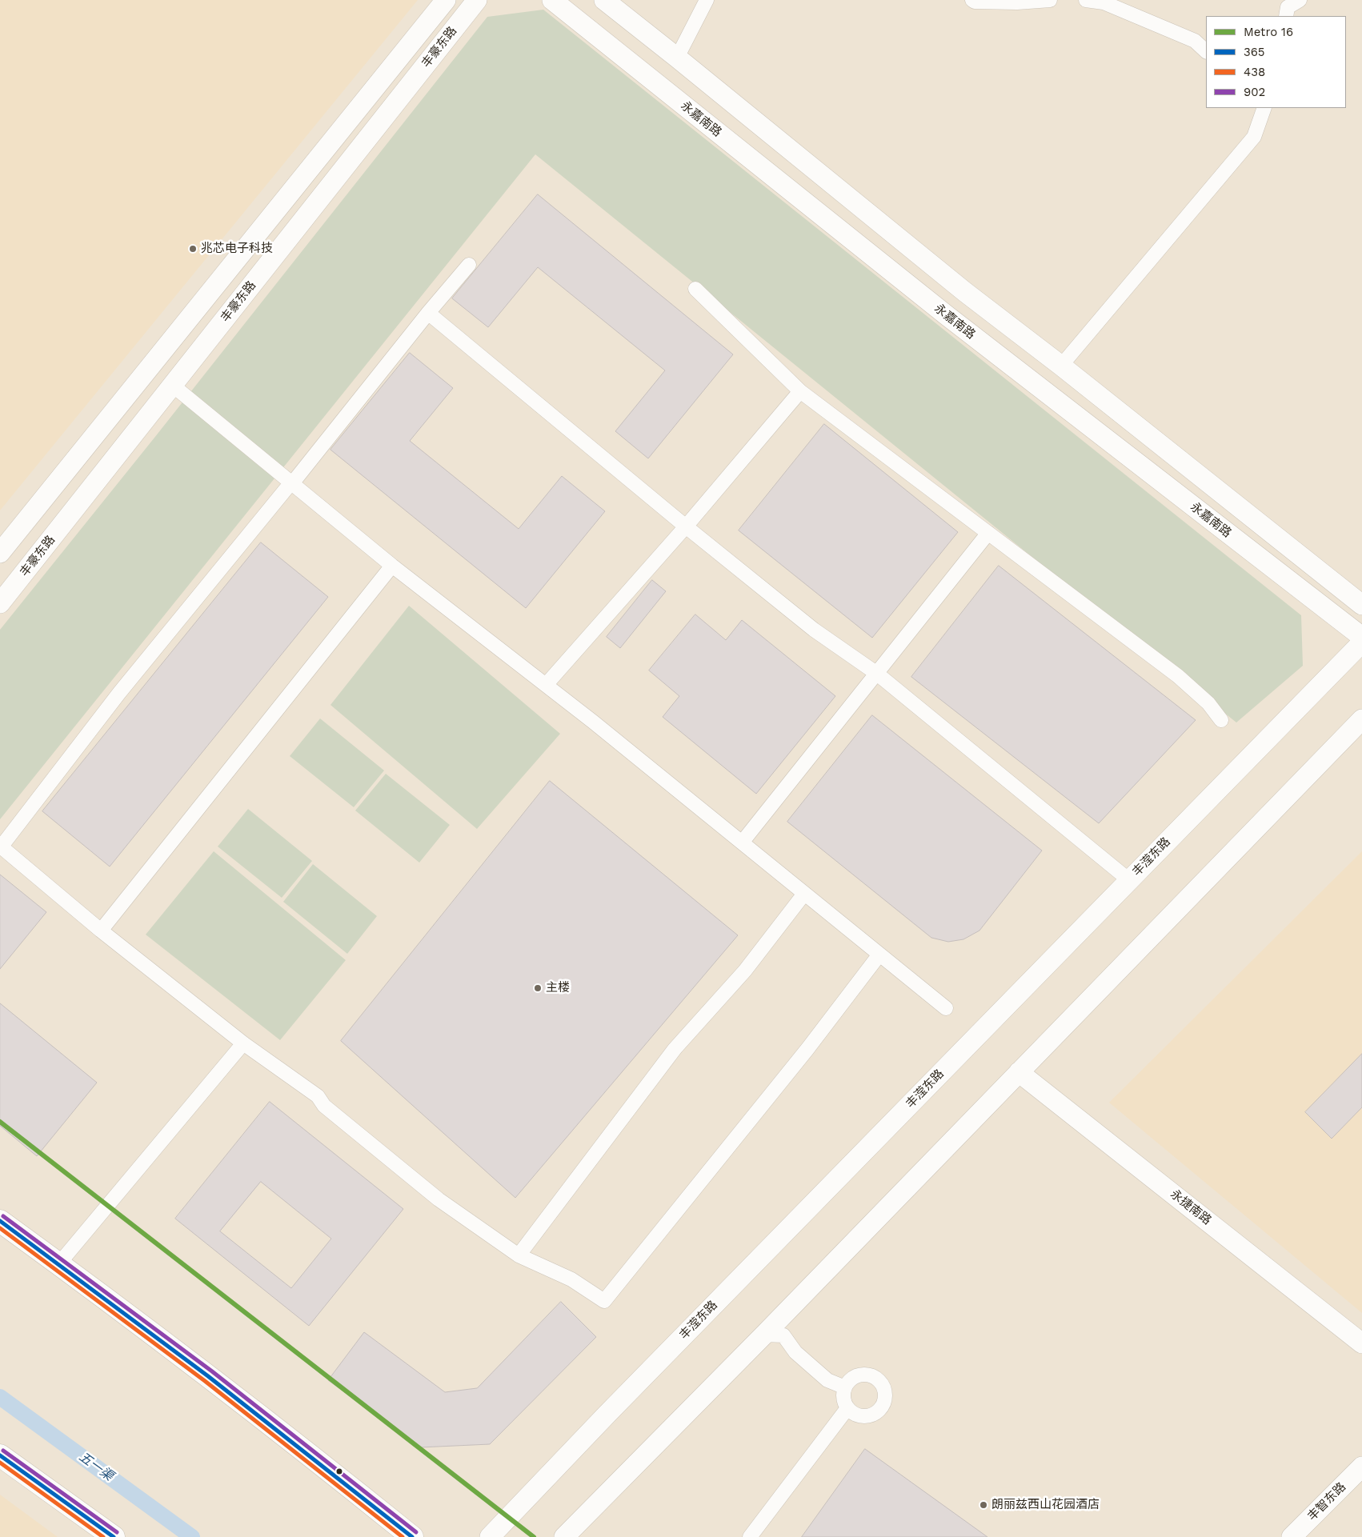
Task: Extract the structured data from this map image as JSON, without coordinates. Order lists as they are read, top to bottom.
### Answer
{
  "streets": {
    "street": [
      "丰豪东路",
      "永嘉南路",
      "丰滢东路",
      "永捷南路",
      "丰智东路"
    ]
  },
  "water": ["五一渠"],
  "places": ["兆芯电子科技", "主楼", "朗丽兹西山花园酒店"],
  "lines": [
    "metro line 16",
    "transit line 902",
    "transit line 365",
    "transit line 438"
  ],
  "legend": [
    "Metro 16",
    "365",
    "438",
    "902"
  ]
}
